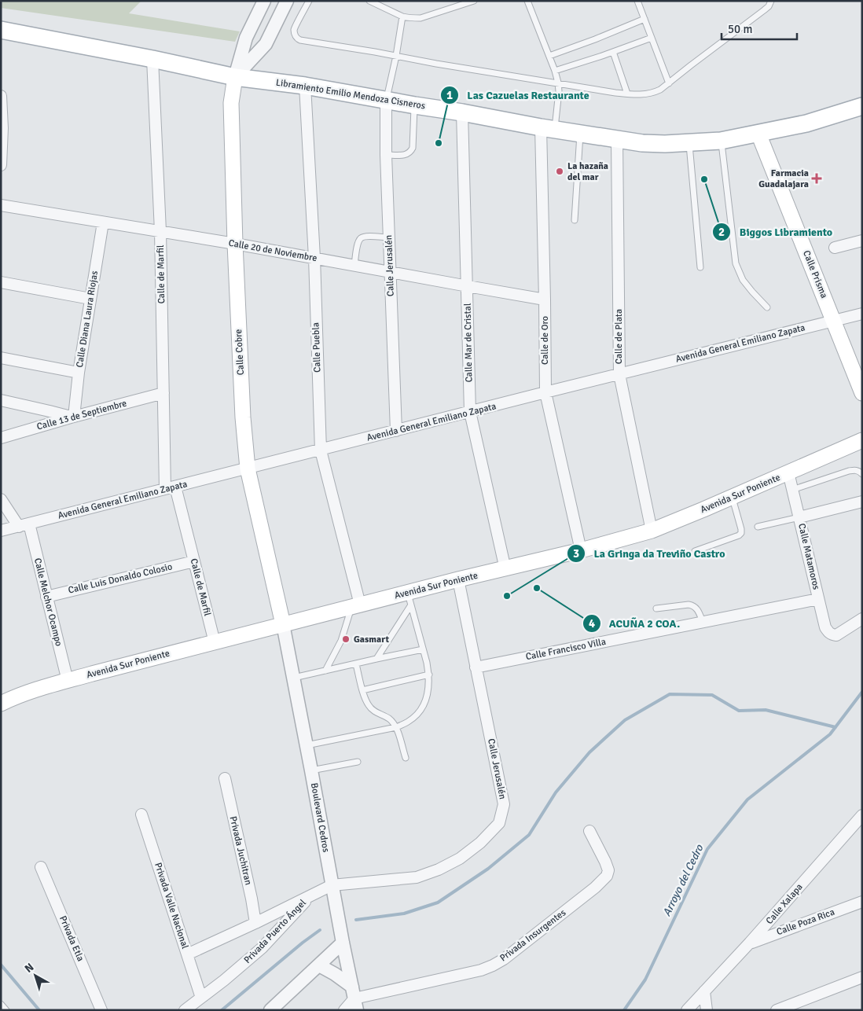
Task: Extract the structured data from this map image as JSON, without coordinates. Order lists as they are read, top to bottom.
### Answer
{
  "streets": {
    "main road": [
      "Libramiento Emilio Mendoza Cisneros",
      "Calle Prisma",
      "Calle Cobre",
      "Avenida Sur Poniente"
    ],
    "street": [
      "Calle 20 de Noviembre",
      "Calle Jerusalén",
      "Calle de Marfil",
      "Calle Diana Laura Riojas",
      "Calle de Plata",
      "Calle de Oro",
      "Calle Mar de Cristal",
      "Avenida General Emiliano Zapata",
      "Calle Puebla",
      "Calle 13 de Septiembre",
      "Calle Matamoros",
      "Calle Luis Donaldo Colosio",
      "Calle Melchor Ocampo",
      "Calle Francisco Villa",
      "Boulevard Cedros",
      "Privada Juchitran",
      "Calle Xalapa",
      "Privada Valle Nacional",
      "Calle Poza Rica",
      "Privada Puerto Ángel",
      "Privada Insurgentes",
      "Privada Etla"
    ]
  },
  "crossings": [
    ["Libramiento Emilio Mendoza Cisneros", "Calle Jerusalén"],
    ["Libramiento Emilio Mendoza Cisneros", "Calle de Marfil"],
    ["Libramiento Emilio Mendoza Cisneros", "Calle Prisma"],
    ["Libramiento Emilio Mendoza Cisneros", "Calle de Plata"],
    ["Libramiento Emilio Mendoza Cisneros", "Calle de Oro"],
    ["Libramiento Emilio Mendoza Cisneros", "Calle Mar de Cristal"],
    ["Libramiento Emilio Mendoza Cisneros", "Calle Puebla"],
    ["Libramiento Emilio Mendoza Cisneros", "Calle Cobre"],
    ["Calle 20 de Noviembre", "Calle Jerusalén"],
    ["Calle 20 de Noviembre", "Calle de Marfil"],
    ["Calle 20 de Noviembre", "Calle Diana Laura Riojas"],
    ["Calle 20 de Noviembre", "Calle de Oro"],
    ["Calle 20 de Noviembre", "Calle Mar de Cristal"],
    ["Calle 20 de Noviembre", "Calle Puebla"],
    ["Calle 20 de Noviembre", "Calle Cobre"],
    ["Calle Jerusalén", "Avenida General Emiliano Zapata"],
    ["Calle Jerusalén", "Avenida Sur Poniente"],
    ["Calle Jerusalén", "Calle Francisco Villa"],
    ["Calle Jerusalén", "Boulevard Cedros"],
    ["Calle Jerusalén", "Privada Puerto Ángel"],
    ["Calle de Marfil", "Avenida General Emiliano Zapata"],
    ["Calle de Marfil", "Calle 13 de Septiembre"],
    ["Calle de Marfil", "Avenida Sur Poniente"],
    ["Calle de Marfil", "Calle Luis Donaldo Colosio"],
    ["Calle Prisma", "Avenida General Emiliano Zapata"],
    ["Calle Diana Laura Riojas", "Calle 13 de Septiembre"],
    ["Calle de Plata", "Avenida General Emiliano Zapata"],
    ["Calle de Plata", "Avenida Sur Poniente"],
    ["Calle de Oro", "Avenida General Emiliano Zapata"],
    ["Calle de Oro", "Avenida Sur Poniente"],
    ["Calle Mar de Cristal", "Avenida General Emiliano Zapata"],
    ["Calle Mar de Cristal", "Avenida Sur Poniente"],
    ["Avenida General Emiliano Zapata", "Calle Puebla"],
    ["Avenida General Emiliano Zapata", "Calle Cobre"],
    ["Avenida General Emiliano Zapata", "Calle Melchor Ocampo"],
    ["Calle Puebla", "Avenida Sur Poniente"],
    ["Calle Cobre", "Avenida Sur Poniente"],
    ["Calle Cobre", "Boulevard Cedros"],
    ["Avenida Sur Poniente", "Calle Matamoros"],
    ["Avenida Sur Poniente", "Calle Melchor Ocampo"],
    ["Avenida Sur Poniente", "Boulevard Cedros"],
    ["Calle Matamoros", "Calle Francisco Villa"],
    ["Calle Luis Donaldo Colosio", "Calle Melchor Ocampo"],
    ["Boulevard Cedros", "Privada Puerto Ángel"],
    ["Boulevard Cedros", "Privada Insurgentes"],
    ["Privada Juchitran", "Privada Puerto Ángel"],
    ["Calle Xalapa", "Calle Poza Rica"],
    ["Privada Valle Nacional", "Privada Puerto Ángel"]
  ],
  "water": ["Arroyo del Cedro"],
  "places": {
    "other": [
      "Las Cazuelas Restaurante",
      "La hazaña del mar",
      "Biggos Libramiento",
      "ACUÑA 2 COA.",
      "La Gringa da Treviño Castro",
      "Gasmart"
    ],
    "health": ["Farmacia Guadalajara"]
  },
  "scale_bar": "50 m",
  "north": "top left"
}
